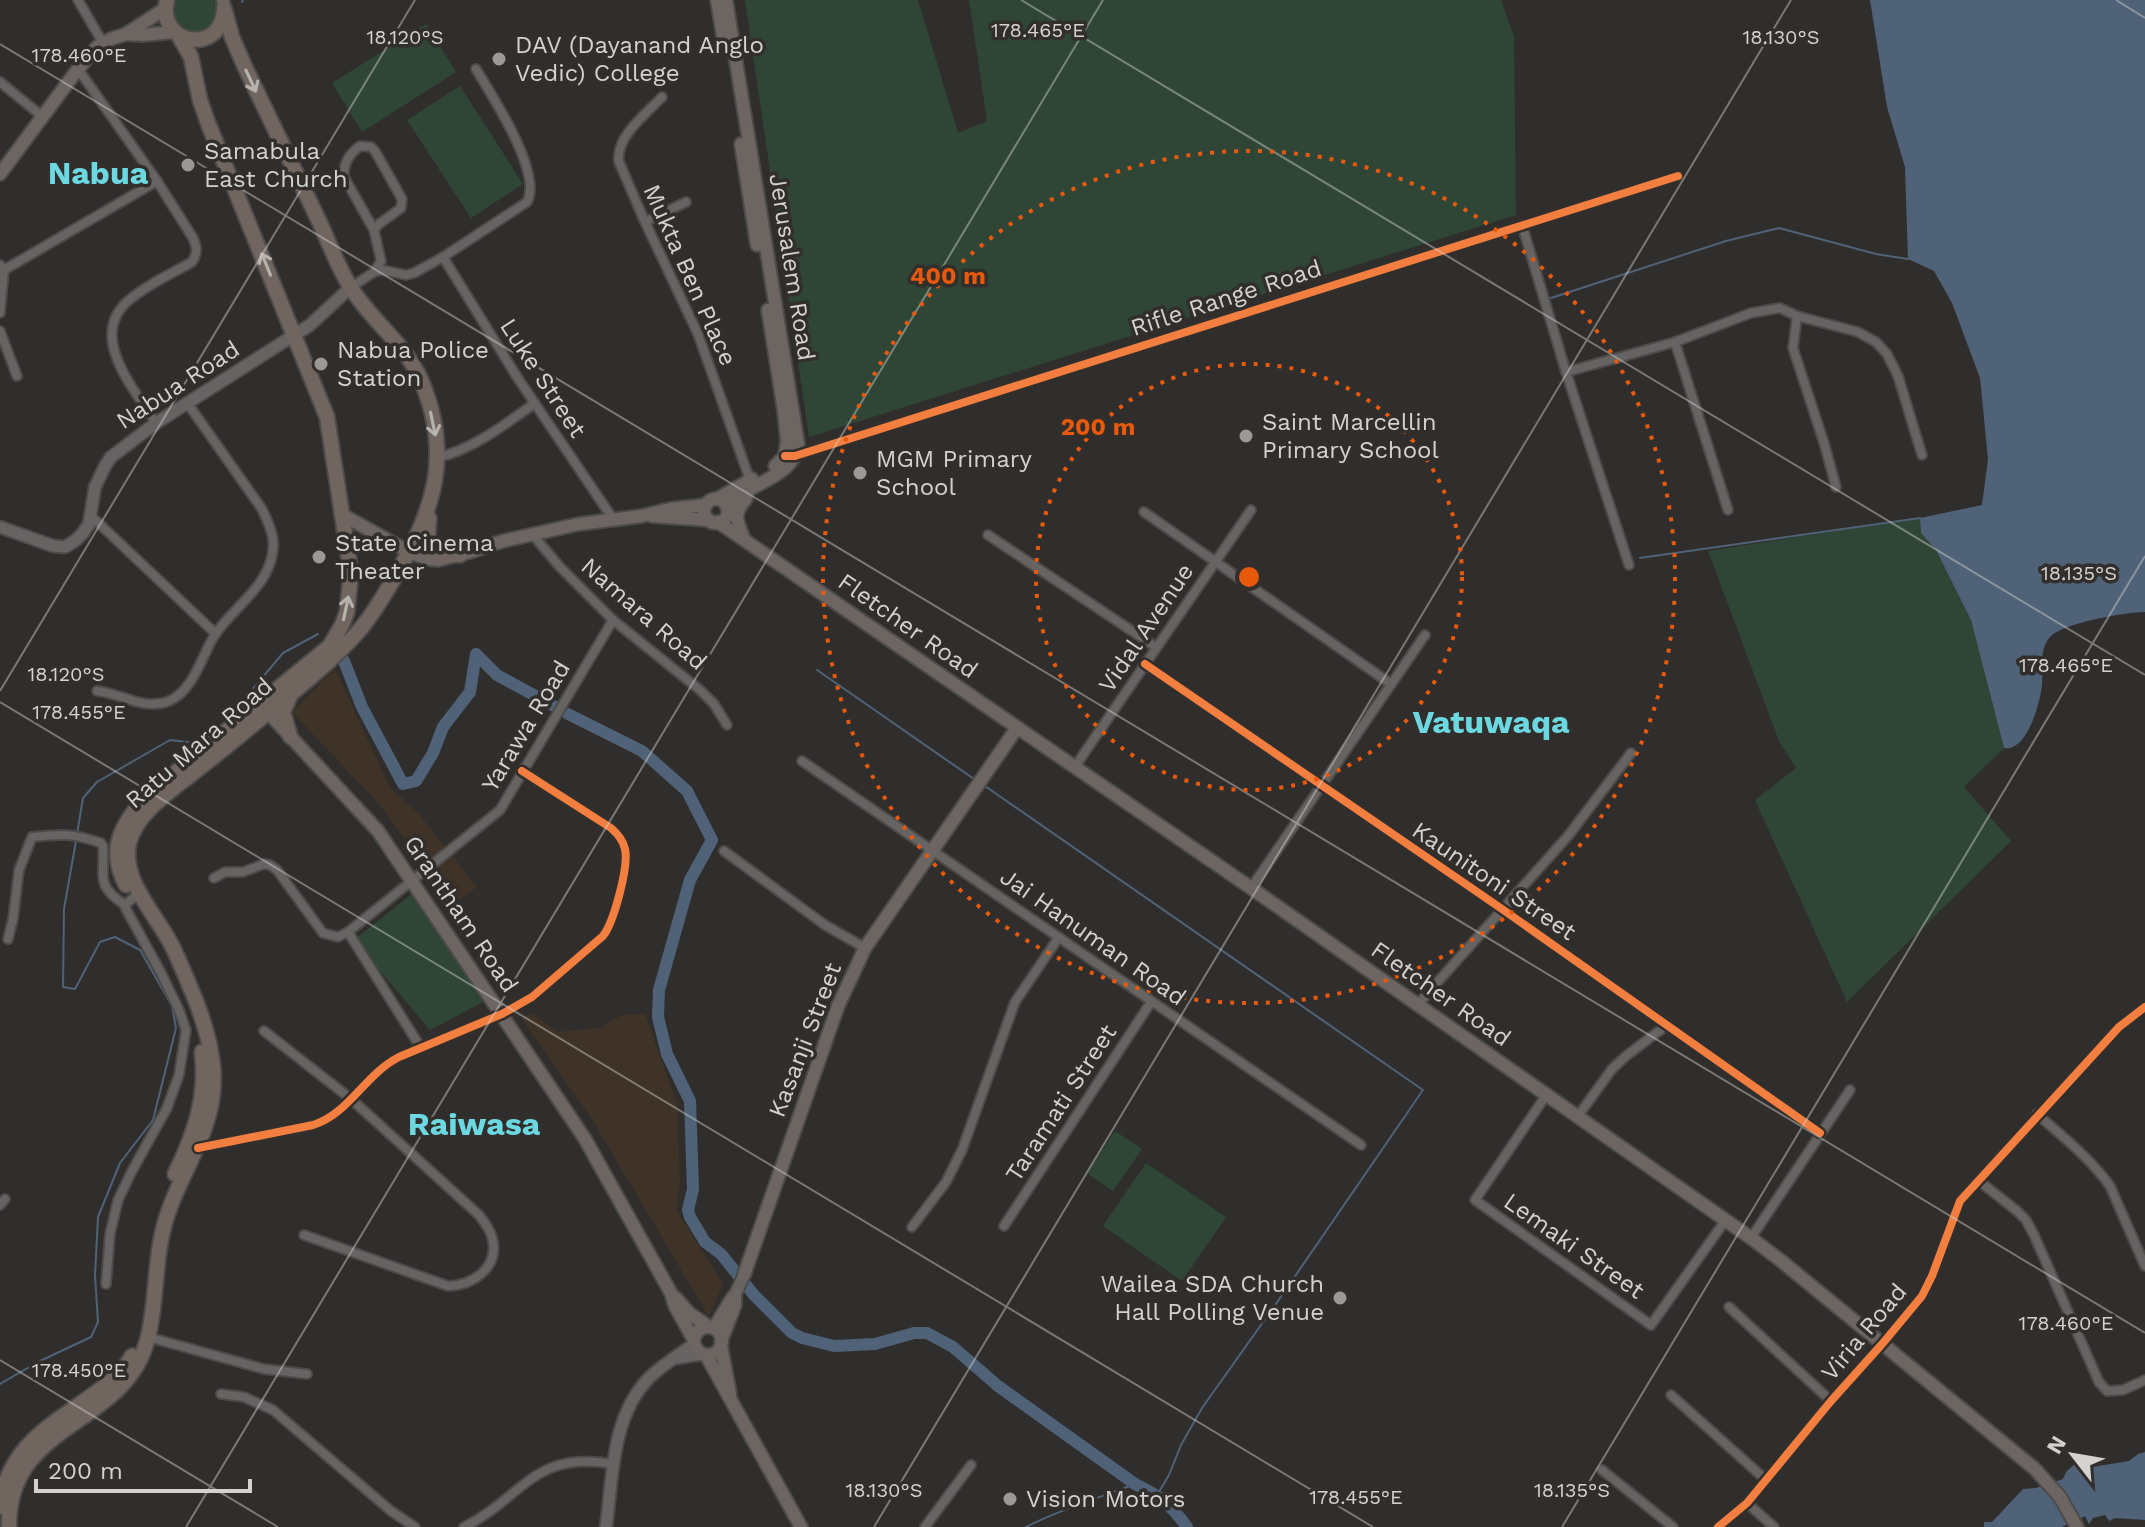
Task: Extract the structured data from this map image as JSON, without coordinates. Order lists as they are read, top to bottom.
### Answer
{
  "streets": {
    "highway": ["Ratu Mara Road"],
    "main road": [
      "Jerusalem Road",
      "Nabua Road",
      "Fletcher Road",
      "Grantham Road",
      "Kasanji Street"
    ],
    "street": [
      "Mukta Ben Place",
      "Rifle Range Road",
      "Luke Street",
      "Namara Road",
      "Vidal Avenue",
      "Yarawa Road",
      "Kaunitoni Street",
      "Jai Hanuman Road",
      "Taramati Street",
      "Lemaki Street",
      "Viria Road"
    ]
  },
  "crossings": [
    ["Jerusalem Road", "Rifle Range Road"],
    ["Nabua Road", "Ratu Mara Road"],
    ["Namara Road", "Yarawa Road"],
    ["Fletcher Road", "Vidal Avenue"],
    ["Fletcher Road", "Kasanji Street"],
    ["Fletcher Road", "Lemaki Street"],
    ["Fletcher Road", "Viria Road"],
    ["Vidal Avenue", "Kaunitoni Street"],
    ["Yarawa Road", "Grantham Road"],
    ["Ratu Mara Road", "Grantham Road"],
    ["Grantham Road", "Kasanji Street"],
    ["Jai Hanuman Road", "Kasanji Street"],
    ["Jai Hanuman Road", "Taramati Street"]
  ],
  "districts": ["Nabua", "Vatuwaqa", "Raiwasa"],
  "places": [
    "DAV (Dayanand Anglo Vedic) College",
    "Samabula East Church",
    "Nabua Police Station",
    "Saint Marcellin Primary School",
    "MGM Primary School",
    "State Cinema Theater",
    "Wailea SDA Church Hall Polling Venue",
    "Vision Motors"
  ],
  "scale_bar": "200 m",
  "north": "top left",
  "coordinates": [
    "178.465°E",
    "18.120°S",
    "18.130°S",
    "178.460°E",
    "18.135°S",
    "178.455°E",
    "178.450°E"
  ],
  "rings": ["400 m", "200 m"]
}
